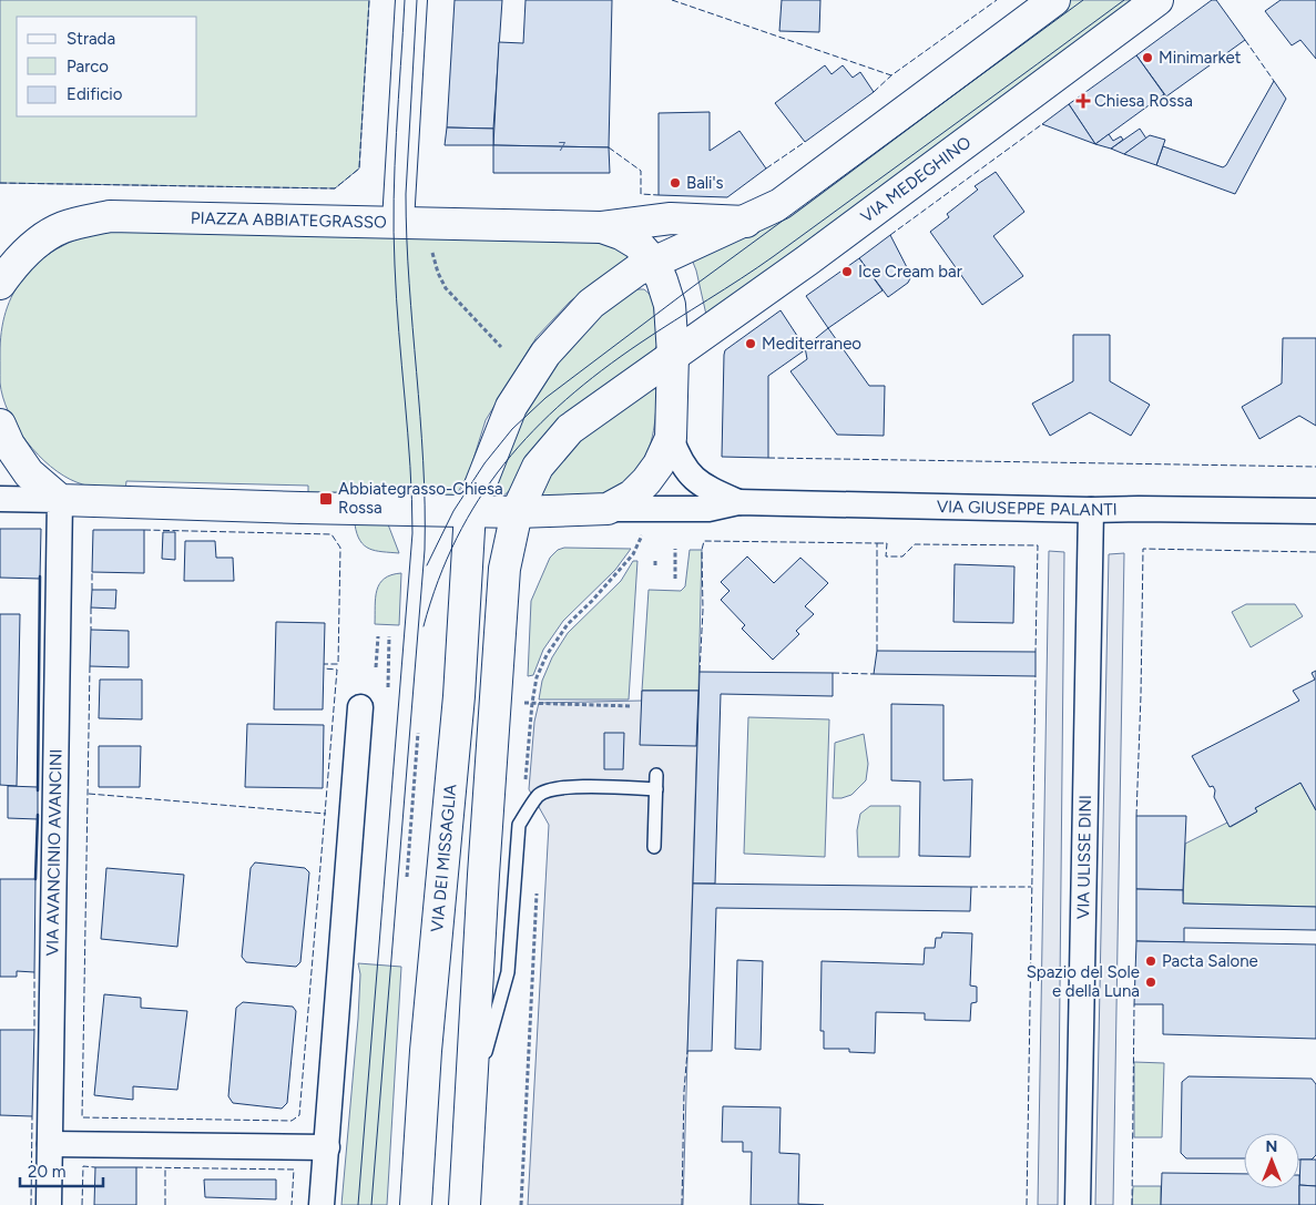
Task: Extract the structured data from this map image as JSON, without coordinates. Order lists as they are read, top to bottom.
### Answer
{
  "streets": {
    "main road": ["VIA MEDEGHINO", "PIAZZA ABBIATEGRASSO", "VIA DEI MISSAGLIA"],
    "street": ["VIA GIUSEPPE PALANTI", "VIA AVANCINIO AVANCINI", "VIA ULISSE DINI"]
  },
  "crossings": [
    ["VIA MEDEGHINO", "PIAZZA ABBIATEGRASSO"],
    ["PIAZZA ABBIATEGRASSO", "VIA GIUSEPPE PALANTI"],
    ["PIAZZA ABBIATEGRASSO", "VIA AVANCINIO AVANCINI"],
    ["PIAZZA ABBIATEGRASSO", "VIA DEI MISSAGLIA"],
    ["VIA GIUSEPPE PALANTI", "VIA ULISSE DINI"]
  ],
  "places": {
    "other": [
      "Minimarket",
      "Bali's",
      "Ice Cream bar",
      "Mediterraneo",
      "Pacta Salone",
      "Spazio del Sole e della Luna"
    ],
    "health": ["Chiesa Rossa"],
    "transit": ["Abbiategrasso-Chiesa Rossa"]
  },
  "house_numbers": ["7"],
  "legend": ["Strada", "Parco", "Edificio"],
  "scale_bar": "20 m",
  "north": "top"
}
